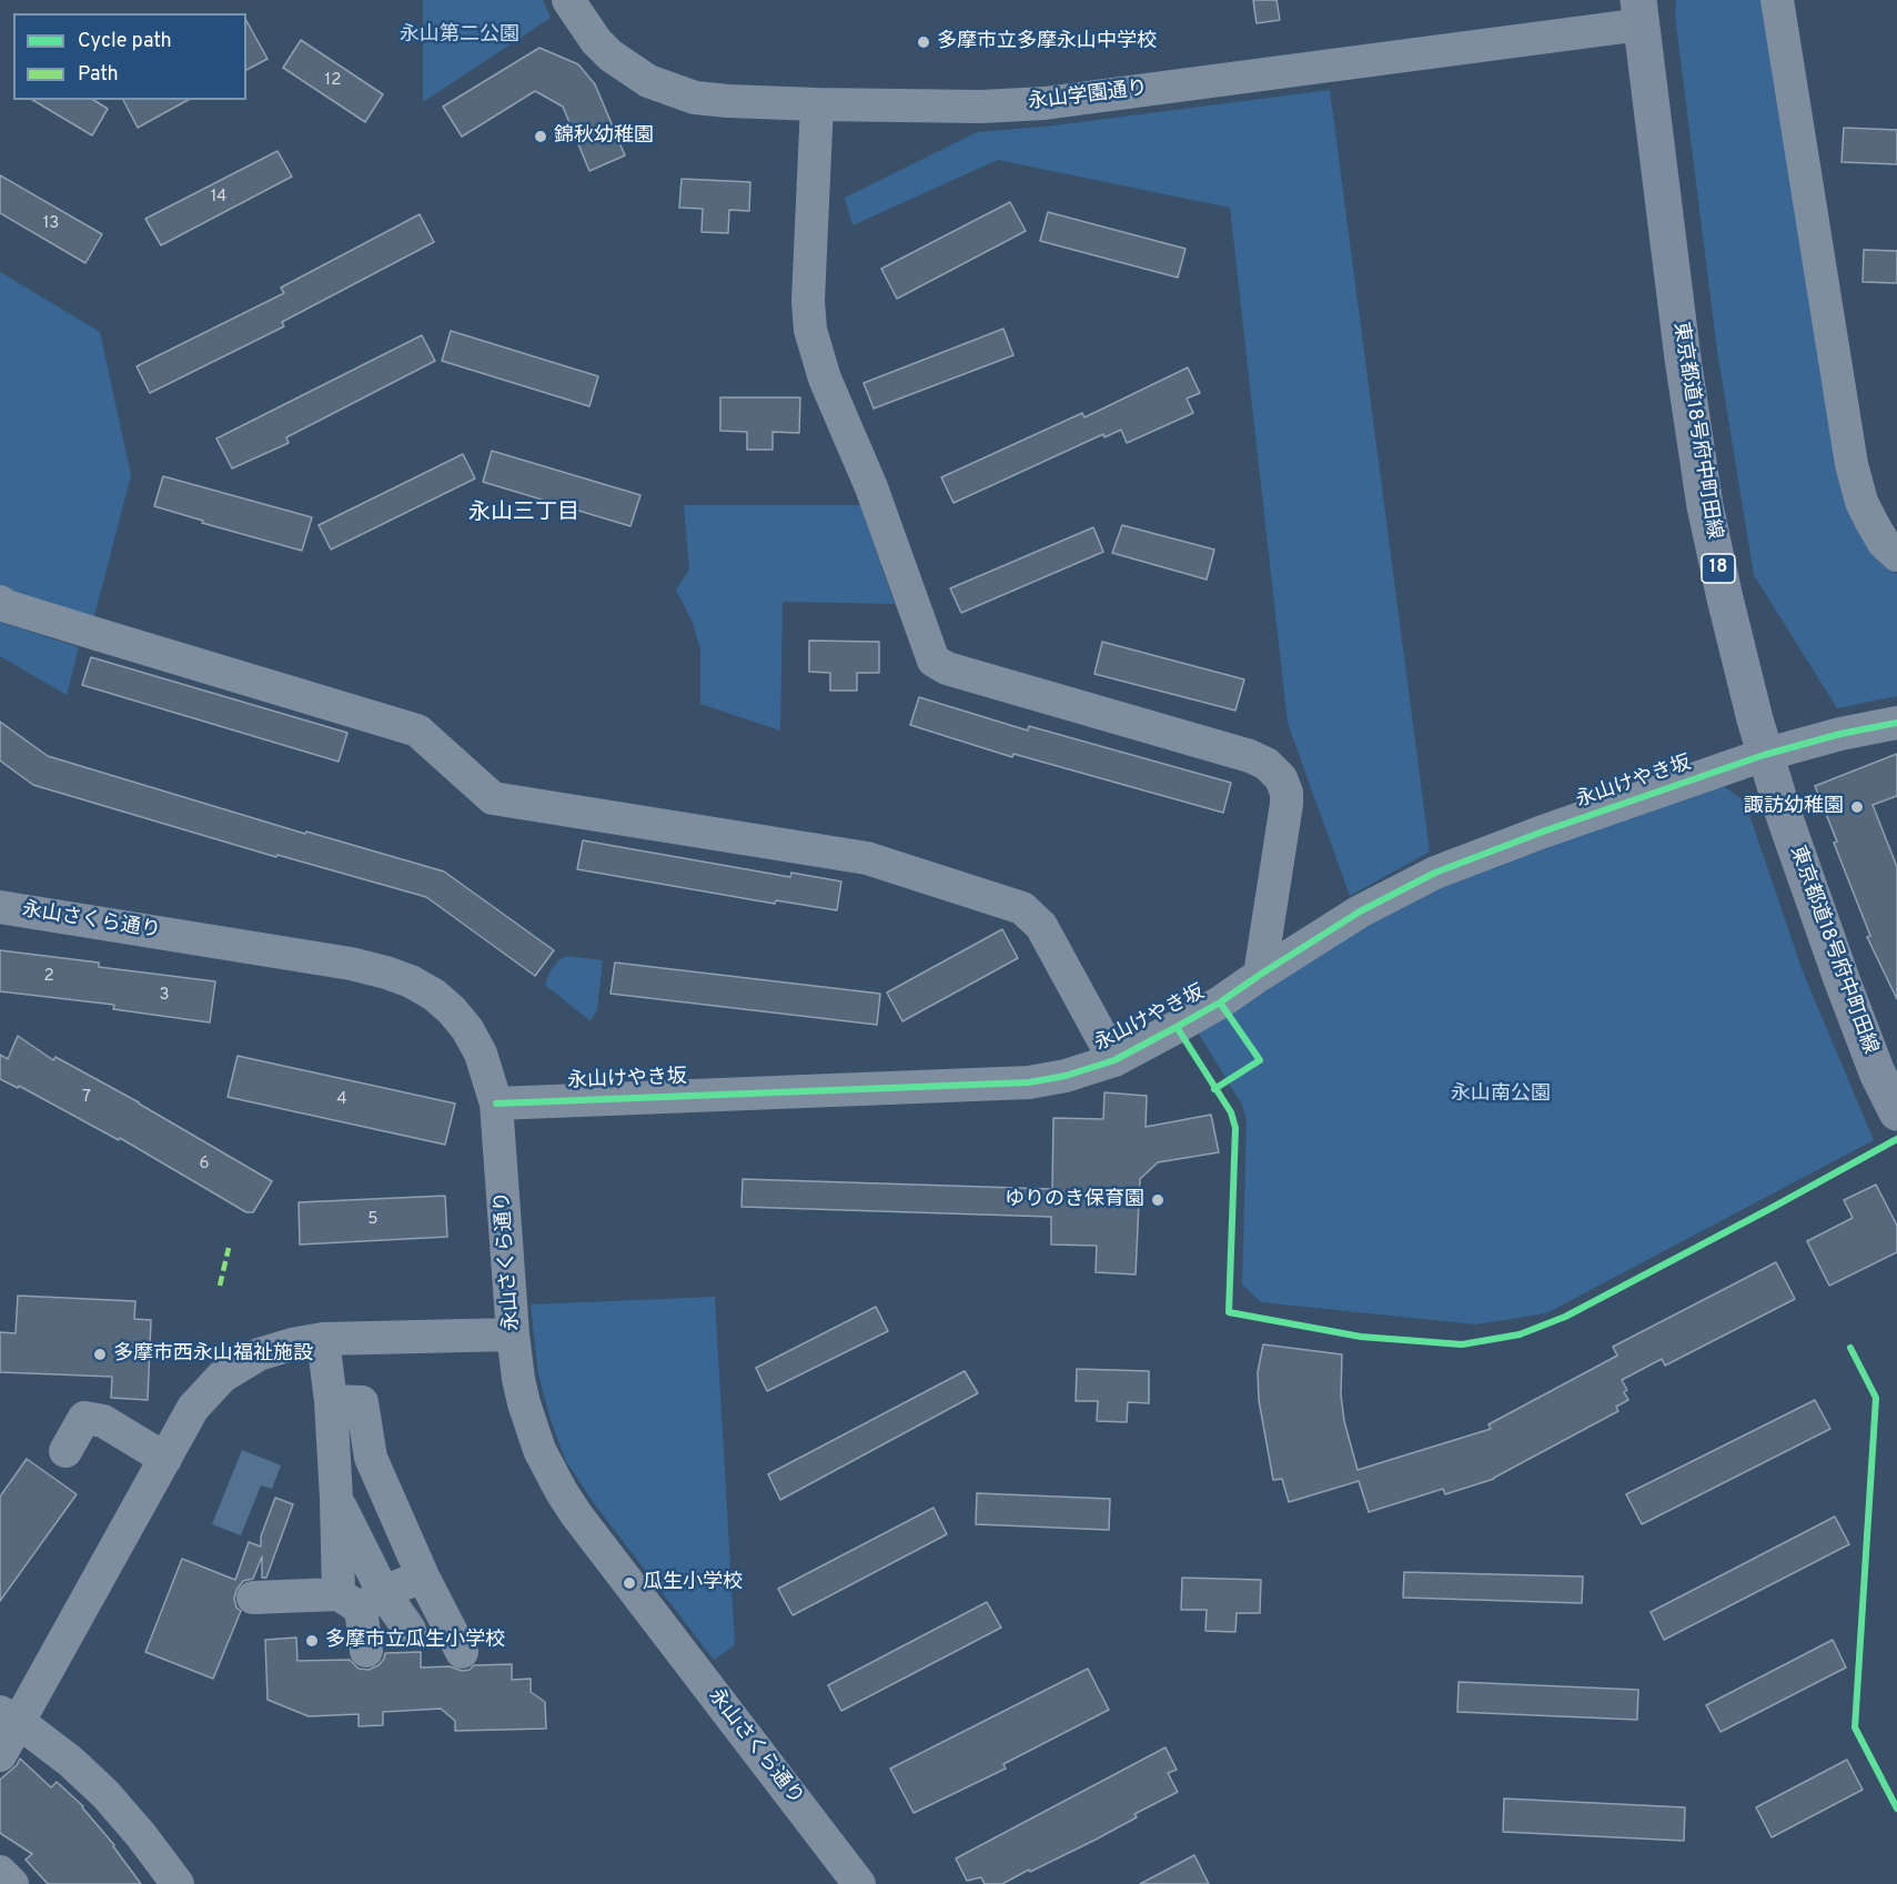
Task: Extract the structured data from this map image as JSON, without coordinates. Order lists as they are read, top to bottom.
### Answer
{
  "streets": {
    "main road": ["東京都道18号府中町田線", "18"],
    "street": ["永山学園通り", "永山けやき坂", "永山さくら通り"]
  },
  "crossings": [
    ["永山学園通り", "東京都道18号府中町田線"],
    ["東京都道18号府中町田線", "永山けやき坂"],
    ["永山けやき坂", "永山さくら通り"]
  ],
  "districts": ["永山三丁目"],
  "parks": ["永山第二公園", "永山南公園"],
  "places": [
    "多摩市立多摩永山中学校",
    "錦秋幼稚園",
    "諏訪幼稚園",
    "ゆりのき保育園",
    "多摩市西永山福祉施設",
    "瓜生小学校",
    "多摩市立瓜生小学校"
  ],
  "house_numbers": [
    "12",
    "14",
    "13",
    "2",
    "3",
    "7",
    "4",
    "6",
    "5"
  ],
  "legend": ["Cycle path", "Path"]
}
